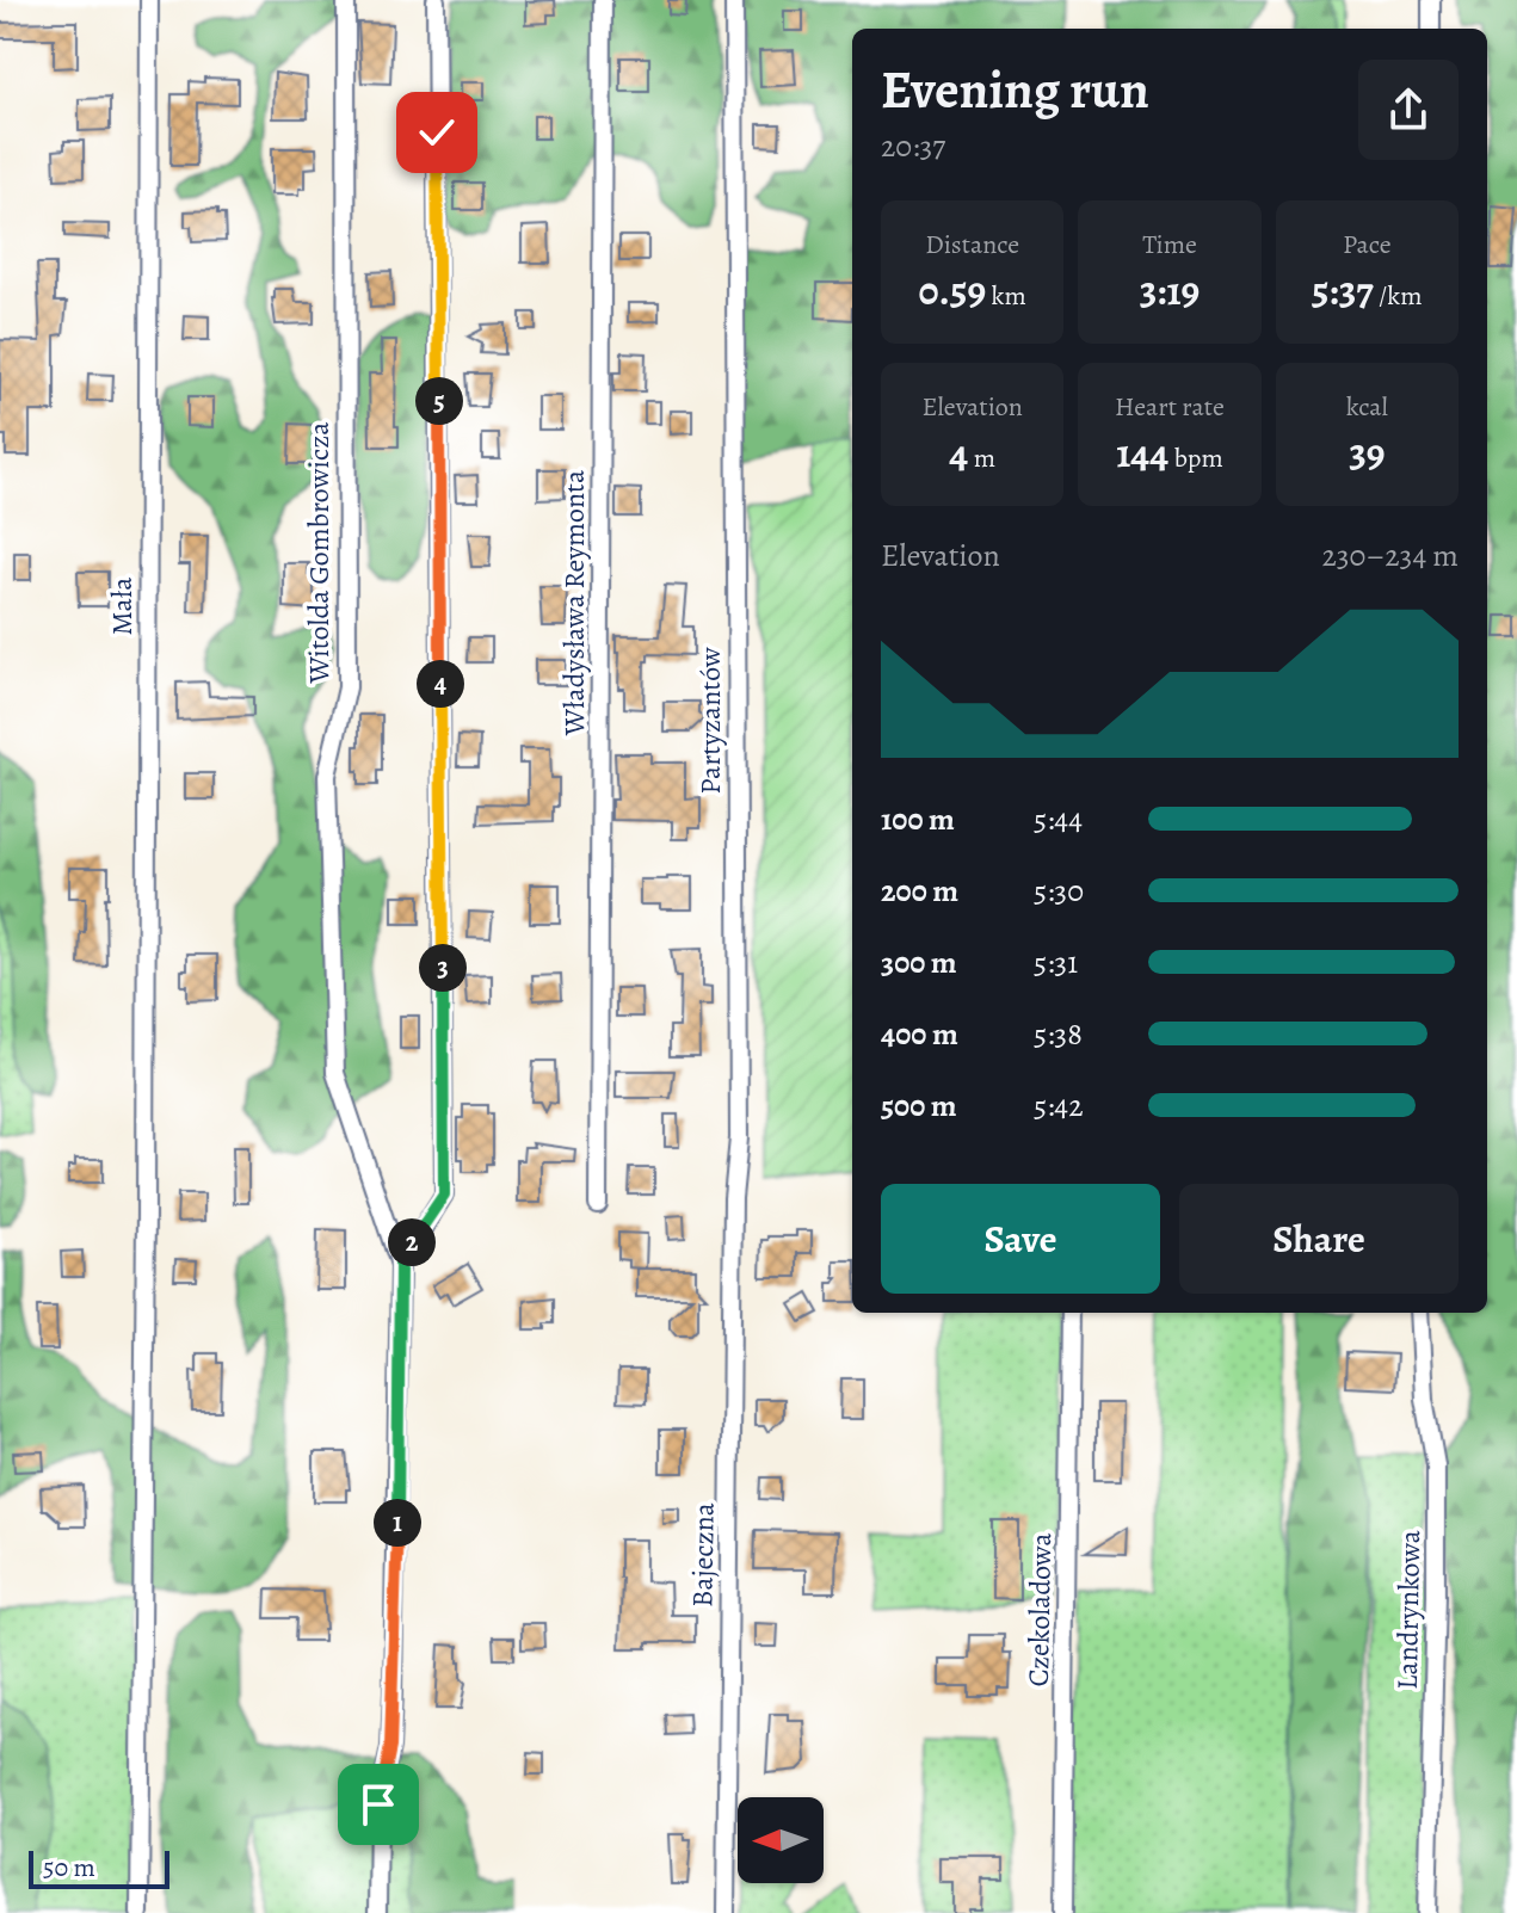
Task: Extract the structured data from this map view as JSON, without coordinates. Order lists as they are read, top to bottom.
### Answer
{
  "streets": {
    "street": [
      "Witolda Gombrowicza",
      "Władysława Reymonta",
      "Mała",
      "Partyzantów",
      "Bajeczna",
      "Czekoladowa",
      "Landrynkowa"
    ]
  },
  "crossings": [
    ["Partyzantów", "Bajeczna"]
  ],
  "scale_bar": "50 m",
  "north": "left",
  "page": {
    "heading": ["Evening run", "20:37"],
    "stats": [
      ["Distance", "0.59 km"],
      ["Time", "3:19"],
      ["Pace", "5:37 /km"],
      ["Elevation", "4 m"],
      ["Heart rate", "144 bpm"],
      ["kcal", "39"]
    ],
    "pins": [
      "5",
      "4",
      "3",
      "2",
      "1"
    ],
    "chart": ["Elevation", "230–234 m"],
    "list": [
      {
        "name": "100 m",
        "note": "5:44"
      },
      {
        "name": "200 m",
        "note": "5:30"
      },
      {
        "name": "300 m",
        "note": "5:31"
      },
      {
        "name": "400 m",
        "note": "5:38"
      },
      {
        "name": "500 m",
        "note": "5:42"
      }
    ],
    "buttons": ["Save", "Share"],
    "scale": "50 m"
  }
}
